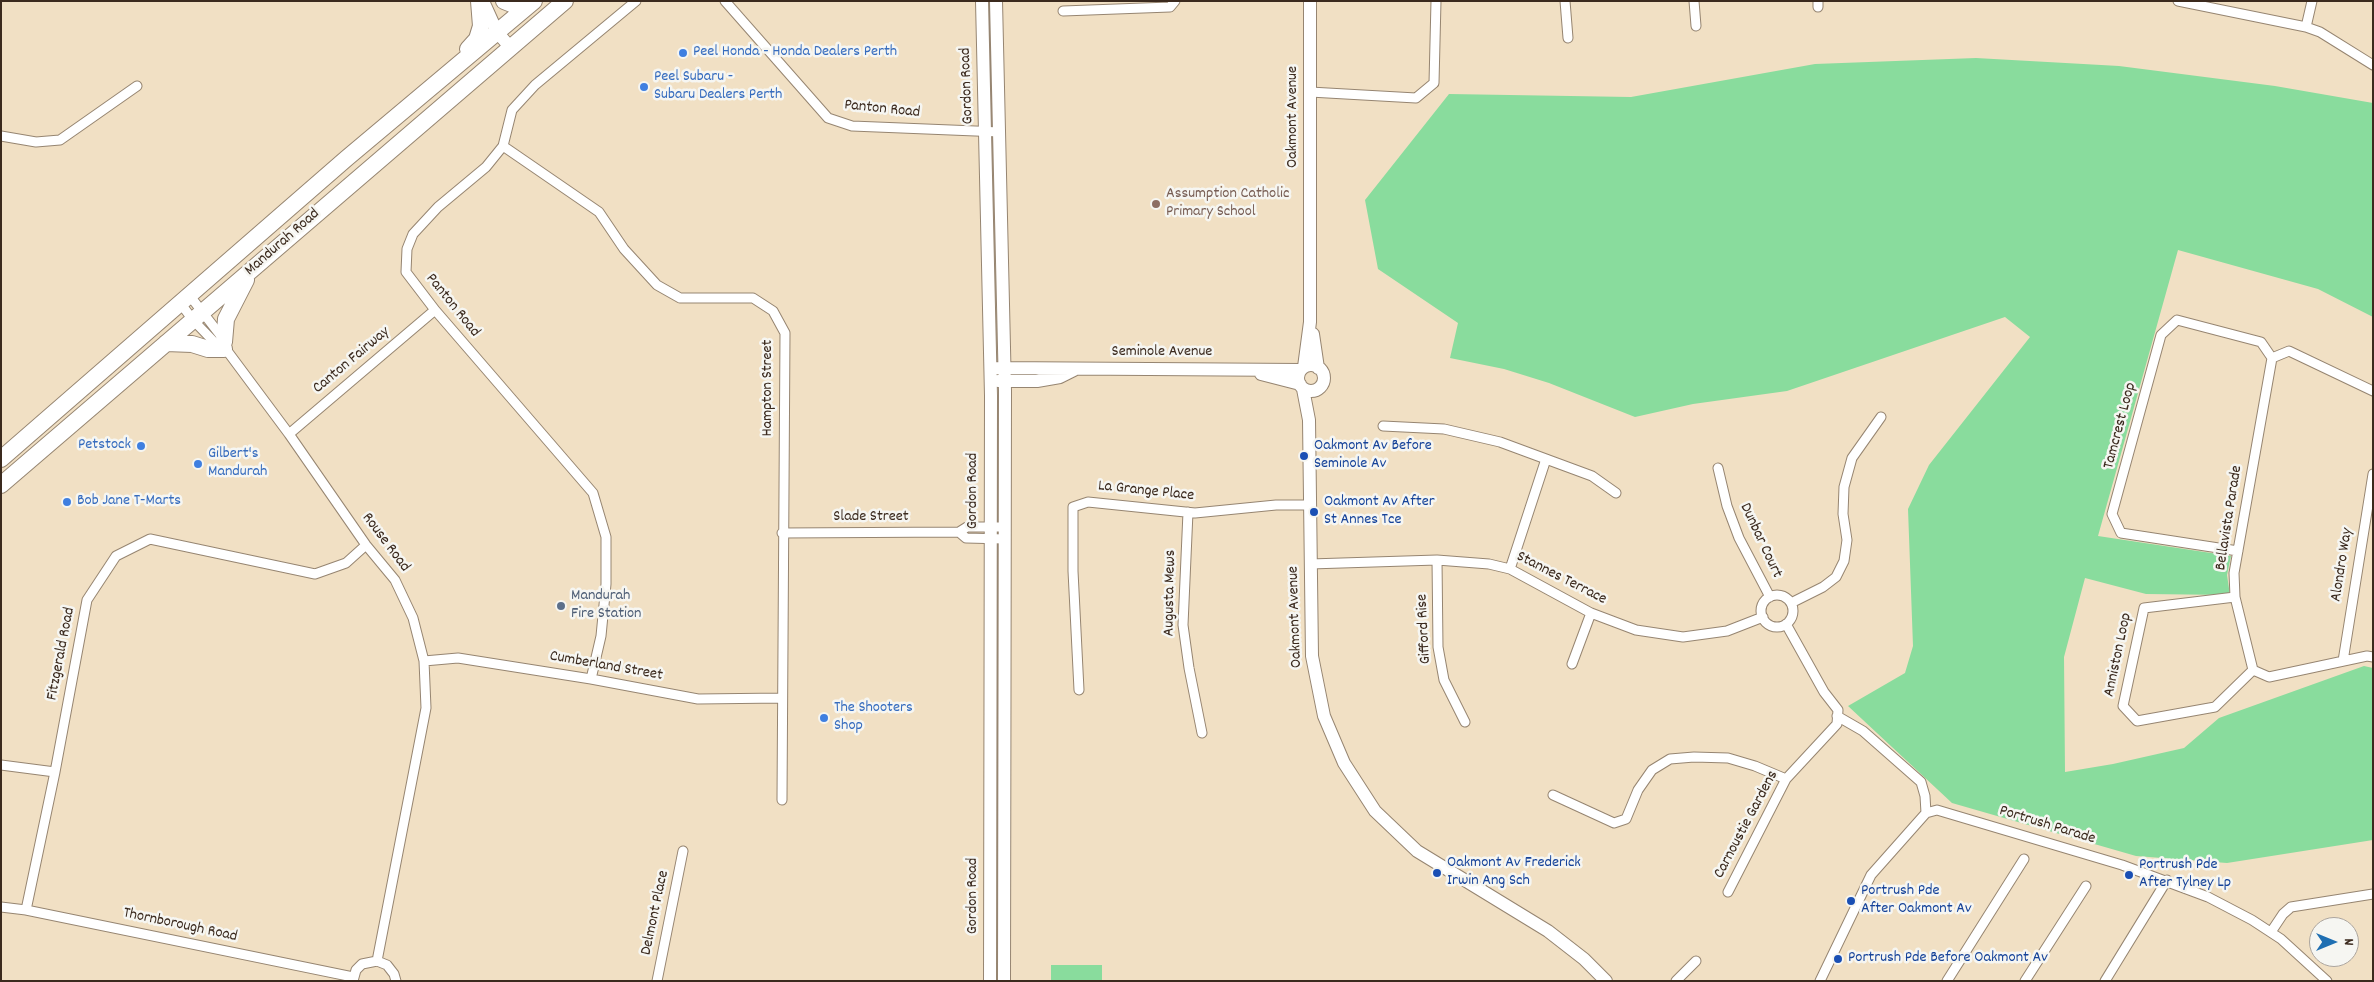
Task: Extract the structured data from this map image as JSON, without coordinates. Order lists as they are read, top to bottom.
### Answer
{
  "streets": {
    "highway": ["Mandurah Road"],
    "main road": ["Gordon Road", "Oakmont Avenue", "Seminole Avenue"],
    "street": [
      "Panton Road",
      "Canton Fairway",
      "Hampton Street",
      "Tamcrest Loop",
      "La Grange Place",
      "Slade Street",
      "Bellavista Parade",
      "Dunbar Court",
      "Rouse Road",
      "Alondro Way",
      "Stannes Terrace",
      "Augusta Mews",
      "Gifford Rise",
      "Fitzgerald Road",
      "Anniston Loop",
      "Cumberland Street",
      "Carnoustie Gardens",
      "Portrush Parade",
      "Delmont Place",
      "Thornborough Road"
    ]
  },
  "crossings": [
    ["Gordon Road", "Panton Road"],
    ["Gordon Road", "Seminole Avenue"],
    ["Gordon Road", "Slade Street"],
    ["Panton Road", "Canton Fairway"],
    ["Panton Road", "Hampton Street"],
    ["Panton Road", "Cumberland Street"],
    ["Oakmont Avenue", "Seminole Avenue"],
    ["Oakmont Avenue", "La Grange Place"],
    ["Oakmont Avenue", "Stannes Terrace"],
    ["Mandurah Road", "Rouse Road"],
    ["Canton Fairway", "Rouse Road"],
    ["Hampton Street", "Slade Street"],
    ["Hampton Street", "Cumberland Street"],
    ["Tamcrest Loop", "Bellavista Parade"],
    ["La Grange Place", "Augusta Mews"],
    ["Bellavista Parade", "Anniston Loop"],
    ["Dunbar Court", "Stannes Terrace"],
    ["Rouse Road", "Fitzgerald Road"],
    ["Rouse Road", "Cumberland Street"],
    ["Stannes Terrace", "Gifford Rise"],
    ["Fitzgerald Road", "Thornborough Road"]
  ],
  "places": [
    "Peel Honda - Honda Dealers Perth",
    "Peel Subaru - Subaru Dealers Perth",
    "Assumption Catholic Primary School",
    "Petstock",
    "Oakmont Av Before Seminole Av",
    "Gilbert's Mandurah",
    "Bob Jane T-Marts",
    "Oakmont Av After St Annes Tce",
    "Mandurah Fire Station",
    "The Shooters Shop",
    "Oakmont Av Frederick Irwin Ang Sch",
    "Portrush Pde After Tylney Lp",
    "Portrush Pde After Oakmont Av",
    "Portrush Pde Before Oakmont Av"
  ],
  "north": "right"
}
